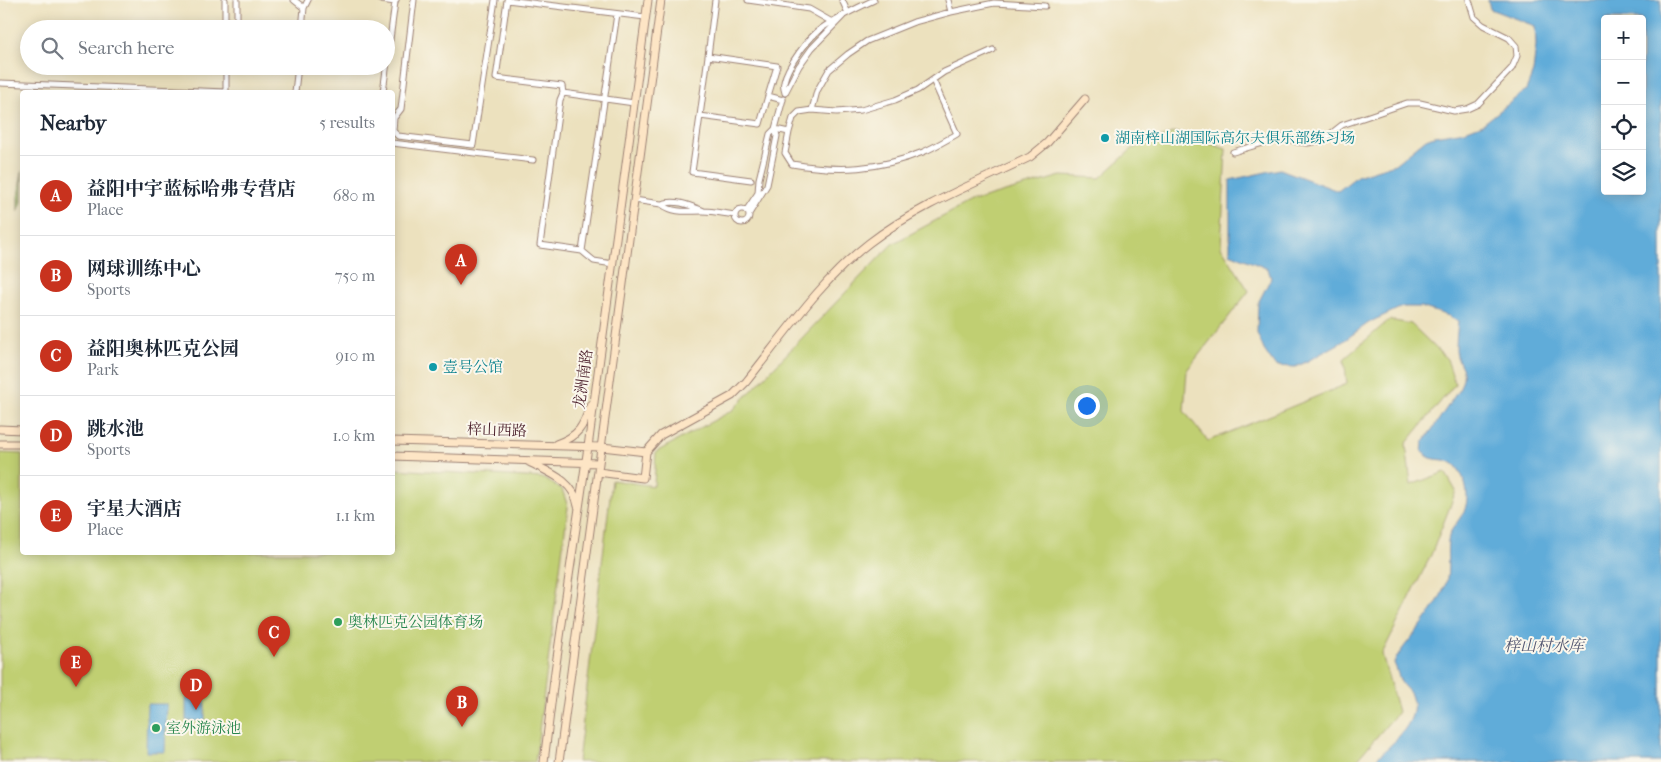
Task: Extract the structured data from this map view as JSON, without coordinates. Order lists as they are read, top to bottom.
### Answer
{
  "streets": {
    "main road": ["龙洲南路", "梓山西路"]
  },
  "crossings": [
    ["龙洲南路", "梓山西路"]
  ],
  "water": ["梓山村水库"],
  "places": [
    "湖南梓山湖国际高尔夫俱乐部练习场",
    "壹号公馆",
    "奥林匹克公园体育场",
    "室外游泳池"
  ],
  "page": {
    "map_buttons": ["+", "−"],
    "search": "Search here",
    "heading": ["Nearby", "5 results"],
    "list": [
      {
        "mark": "A",
        "name": "益阳中宇蓝标哈弗专营店",
        "note": "Place",
        "value": "680 m"
      },
      {
        "mark": "B",
        "name": "网球训练中心",
        "note": "Sports",
        "value": "750 m"
      },
      {
        "mark": "C",
        "name": "益阳奥林匹克公园",
        "note": "Park",
        "value": "910 m"
      },
      {
        "mark": "D",
        "name": "跳水池",
        "note": "Sports",
        "value": "1.0 km"
      },
      {
        "mark": "E",
        "name": "宇星大酒店",
        "note": "Place",
        "value": "1.1 km"
      }
    ],
    "pins": [
      "A",
      "C",
      "E",
      "D",
      "B"
    ]
  }
}
